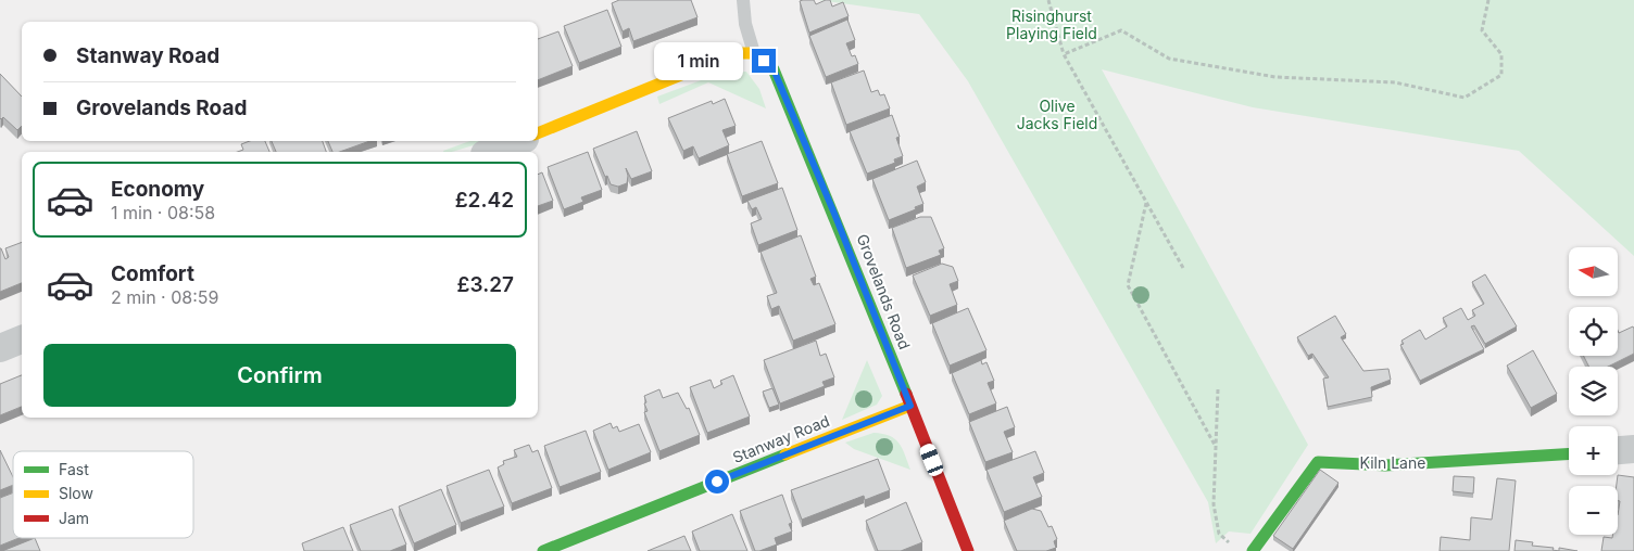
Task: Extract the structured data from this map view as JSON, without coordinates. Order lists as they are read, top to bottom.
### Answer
{
  "streets": {
    "street": ["Grovelands Road", "Stanway Road", "Kiln Lane"]
  },
  "crossings": [
    ["Grovelands Road", "Stanway Road"]
  ],
  "parks": ["Risinghurst Playing Field", "Olive Jacks Field"],
  "legend": ["Fast", "Slow", "Jam"],
  "north": "left",
  "page": {
    "banner": ["Stanway Road", "Grovelands Road"],
    "bubble": "1 min",
    "list": [
      {
        "name": "Economy",
        "note": "1 min · 08:58",
        "value": "£2.42"
      },
      {
        "name": "Comfort",
        "note": "2 min · 08:59",
        "value": "£3.27"
      }
    ],
    "map_buttons": ["+", "−"],
    "buttons": "Confirm"
  }
}
